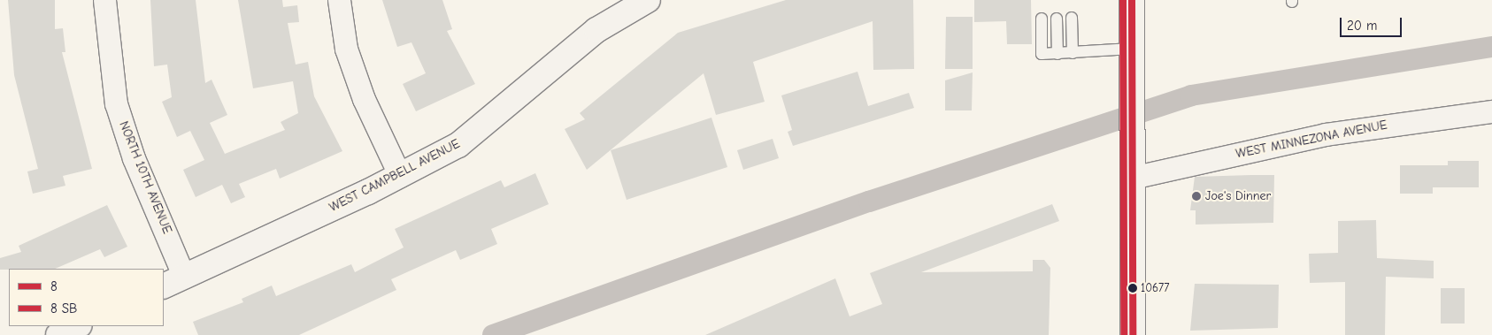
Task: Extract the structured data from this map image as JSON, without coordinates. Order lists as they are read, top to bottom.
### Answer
{
  "streets": {
    "street": ["WEST MINNEZONA AVENUE", "WEST CAMPBELL AVENUE", "NORTH 10TH AVENUE"]
  },
  "crossings": [
    ["WEST CAMPBELL AVENUE", "NORTH 10TH AVENUE"]
  ],
  "places": ["Joe's Dinner", "10677"],
  "lines": ["transit line 8"],
  "legend": ["8", "8 SB"],
  "scale_bar": "20 m"
}
